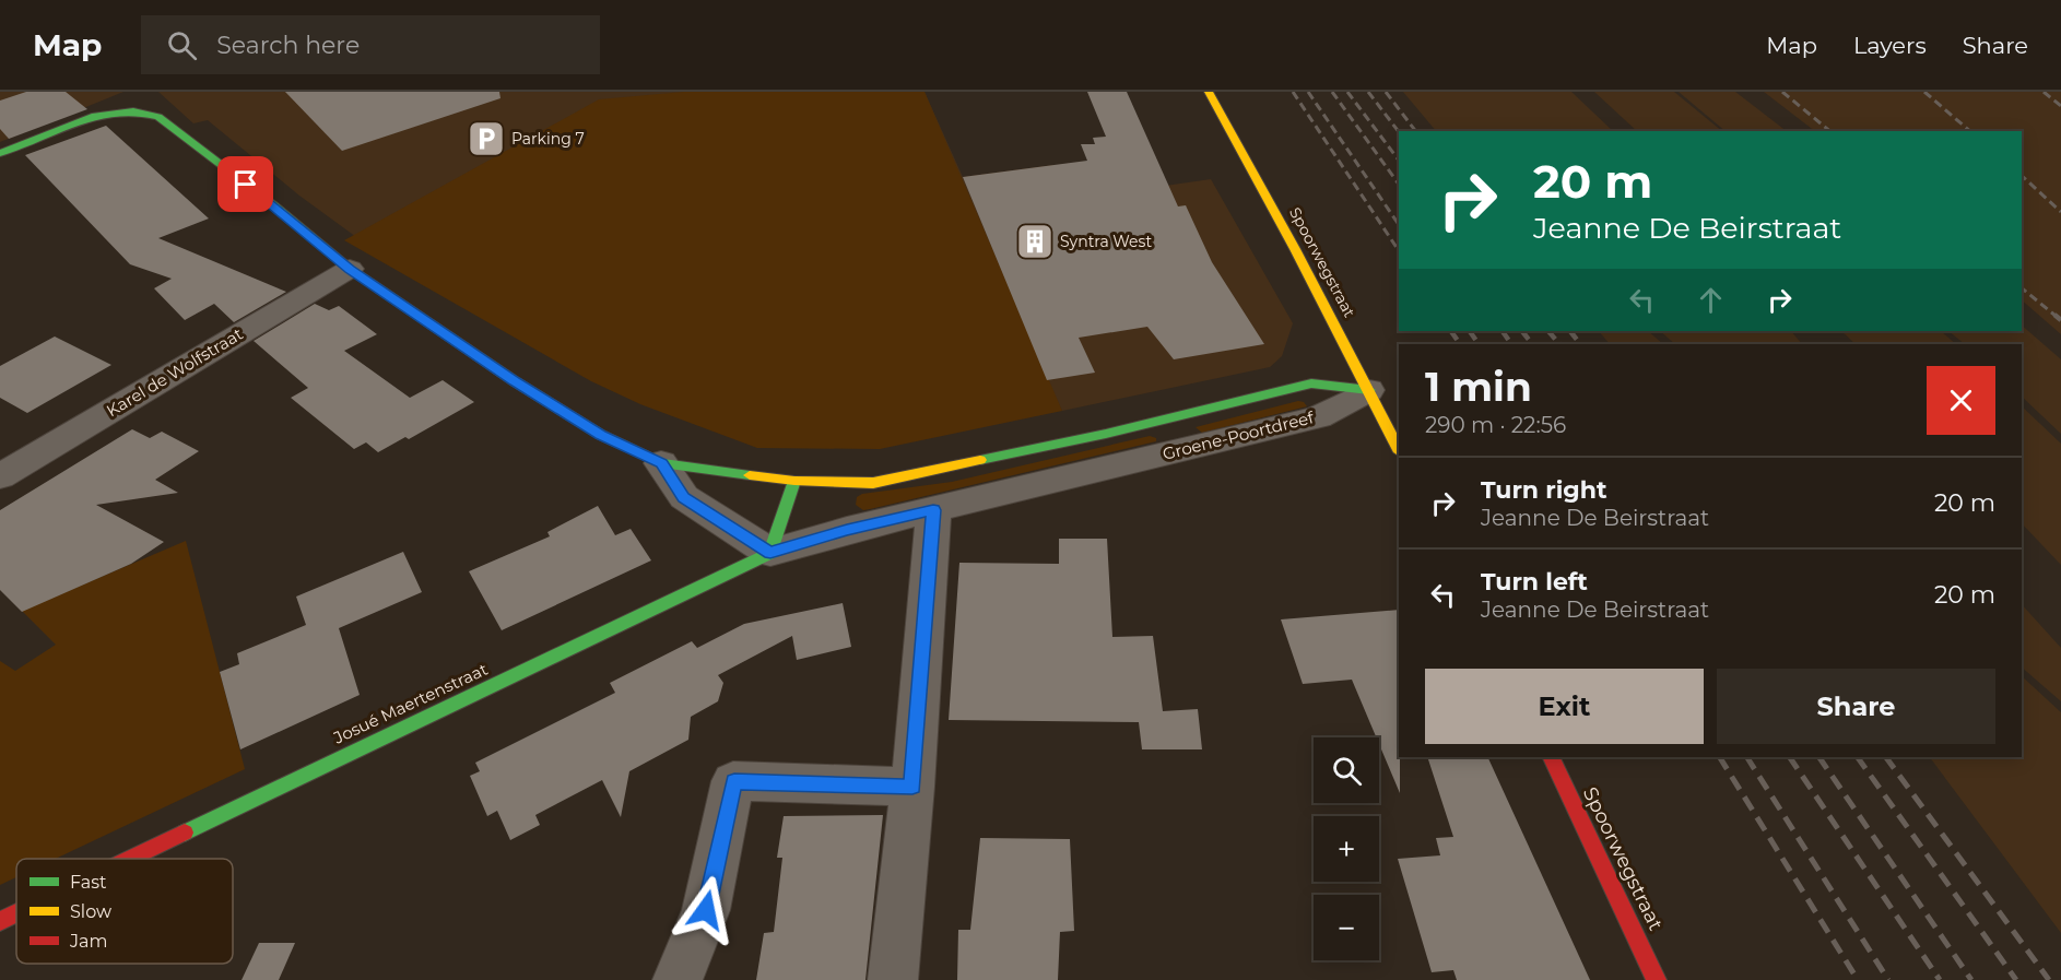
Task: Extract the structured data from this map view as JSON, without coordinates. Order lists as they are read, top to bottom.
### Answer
{
  "streets": {
    "street": [
      "Spoorwegstraat",
      "Karel de Wolfstraat",
      "Groene-Poortdreef",
      "Josué Maertenstraat"
    ]
  },
  "crossings": [
    ["Spoorwegstraat", "Groene-Poortdreef"],
    ["Karel de Wolfstraat", "Groene-Poortdreef"],
    ["Groene-Poortdreef", "Josué Maertenstraat"]
  ],
  "places": {
    "parking": ["Parking 7"],
    "building": ["Syntra West"]
  },
  "legend": ["Fast", "Slow", "Jam"],
  "page": {
    "header": "Map",
    "search": "Search here",
    "nav": ["Map", "Layers", "Share"],
    "turn": ["20 m", "Jeanne De Beirstraat"],
    "heading": ["1 min", "290 m · 22:56"],
    "list": [
      {
        "name": "Turn right",
        "note": "Jeanne De Beirstraat",
        "value": "20 m"
      },
      {
        "name": "Turn left",
        "note": "Jeanne De Beirstraat",
        "value": "20 m"
      }
    ],
    "buttons": ["Exit", "Share"],
    "map_buttons": ["+", "−"]
  }
}
